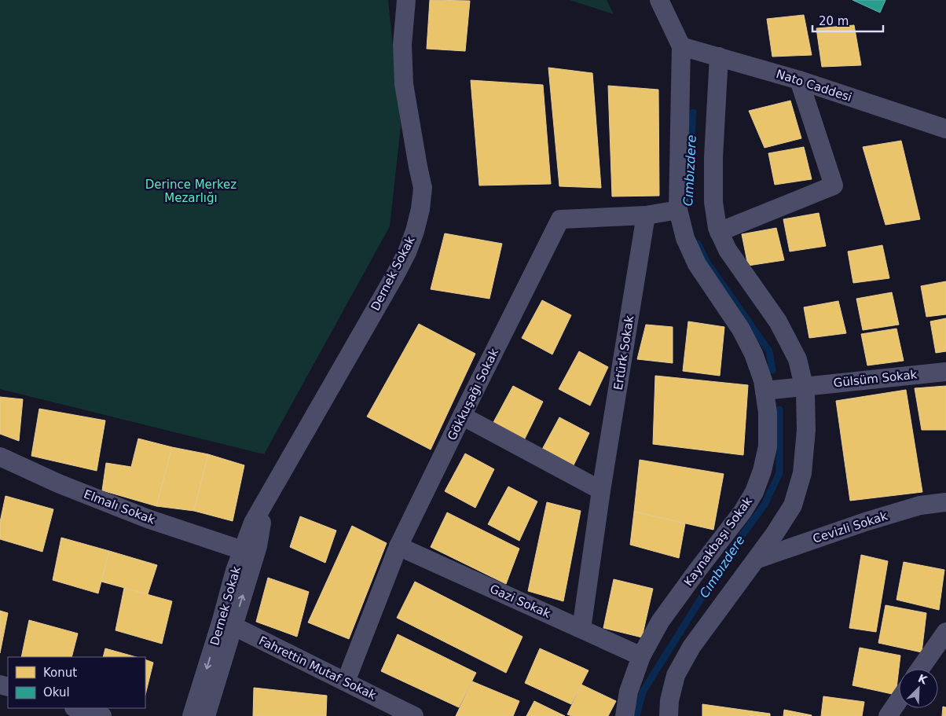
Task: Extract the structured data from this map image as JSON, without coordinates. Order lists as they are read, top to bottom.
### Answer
{
  "streets": {
    "street": [
      "Nato Caddesi",
      "Dernek Sokak",
      "Ertürk Sokak",
      "Gülsüm Sokak",
      "Gökkuşağı Sokak",
      "Elmalı Sokak",
      "Cevizli Sokak",
      "Kaynakbaşı Sokak",
      "Gazi Sokak",
      "Fahrettin Mutaf Sokak"
    ]
  },
  "crossings": [
    ["Nato Caddesi", "Kaynakbaşı Sokak"],
    ["Dernek Sokak", "Elmalı Sokak"],
    ["Dernek Sokak", "Fahrettin Mutaf Sokak"],
    ["Ertürk Sokak", "Gökkuşağı Sokak"],
    ["Ertürk Sokak", "Gazi Sokak"],
    ["Gülsüm Sokak", "Kaynakbaşı Sokak"],
    ["Gökkuşağı Sokak", "Kaynakbaşı Sokak"],
    ["Gökkuşağı Sokak", "Gazi Sokak"],
    ["Gökkuşağı Sokak", "Fahrettin Mutaf Sokak"],
    ["Kaynakbaşı Sokak", "Gazi Sokak"]
  ],
  "water": ["Cımbızdere"],
  "parks": ["Derince Merkez Mezarlığı"],
  "legend": ["Konut", "Okul"],
  "scale_bar": "20 m",
  "north": "top right"
}
